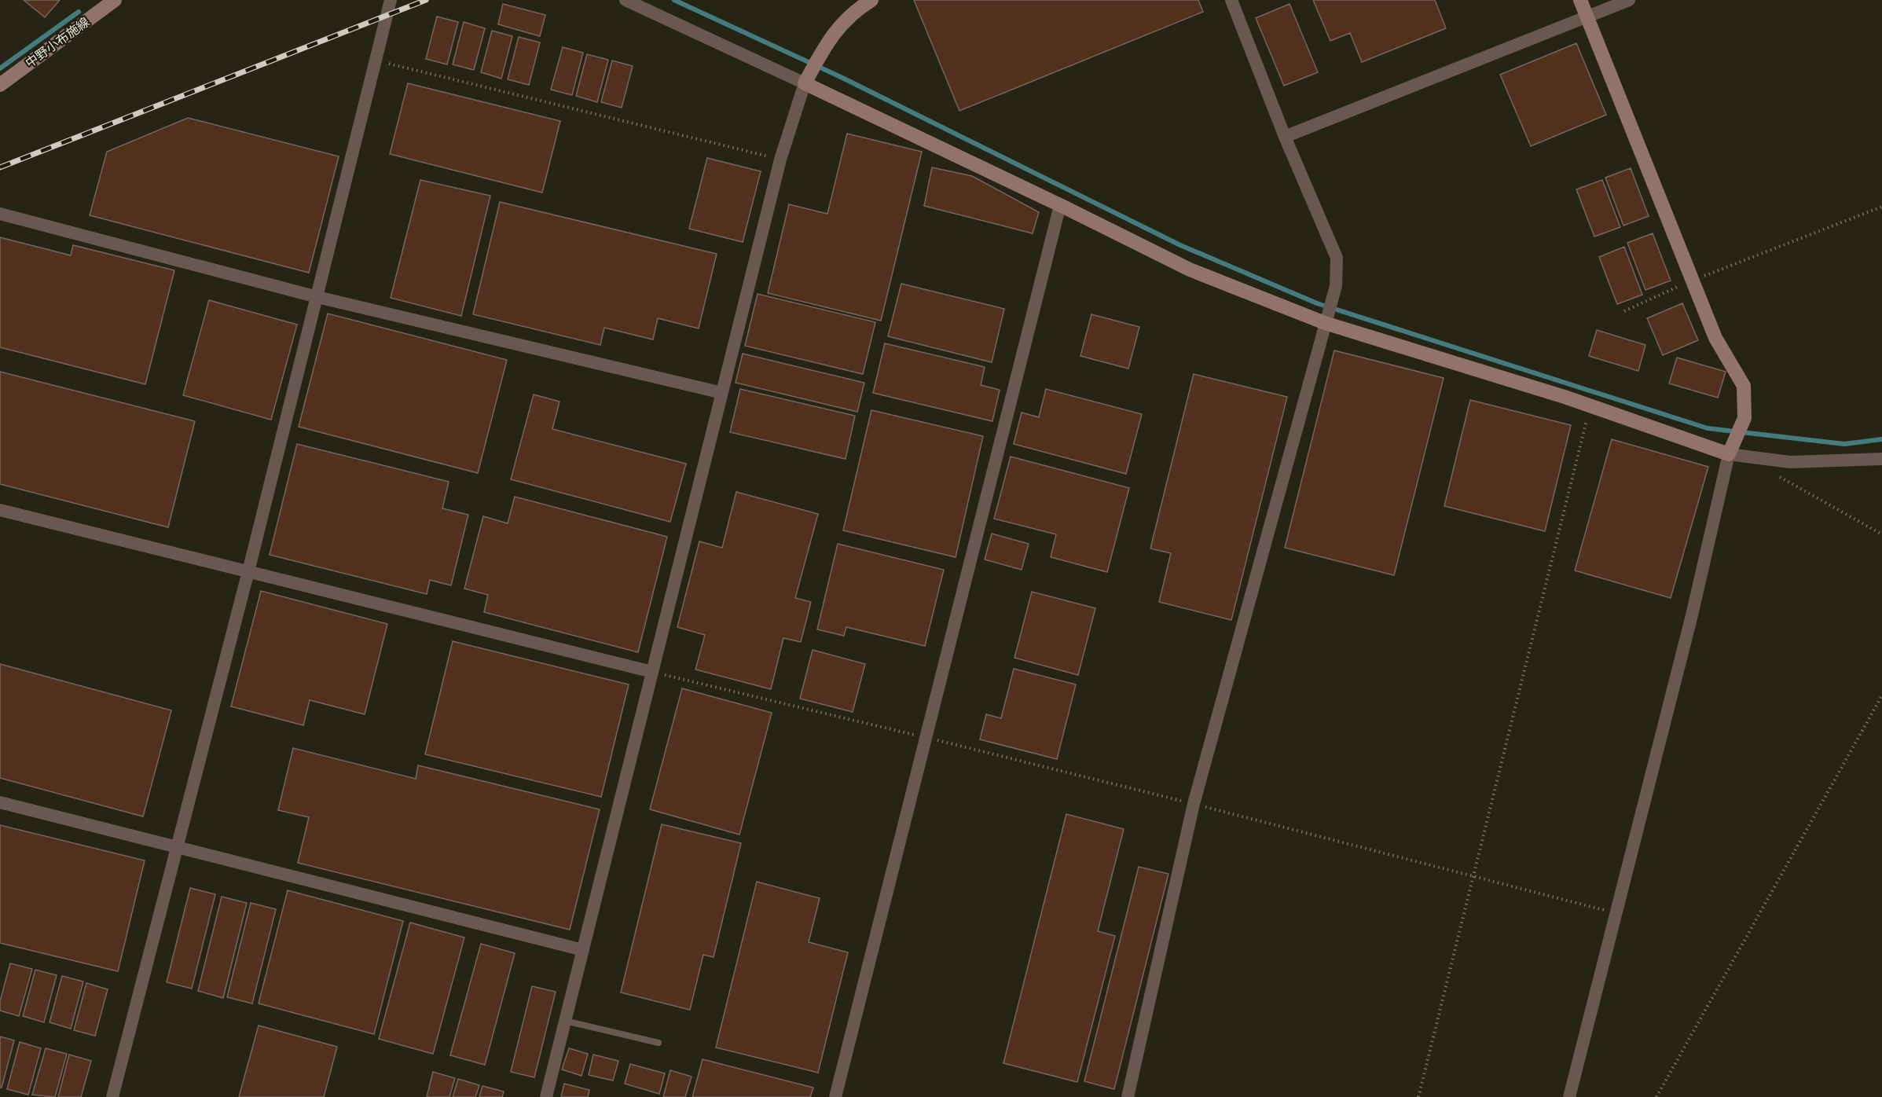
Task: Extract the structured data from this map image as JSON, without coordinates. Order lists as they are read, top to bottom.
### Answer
{
  "streets": {
    "street": ["中野小布施線"]
  }
}
